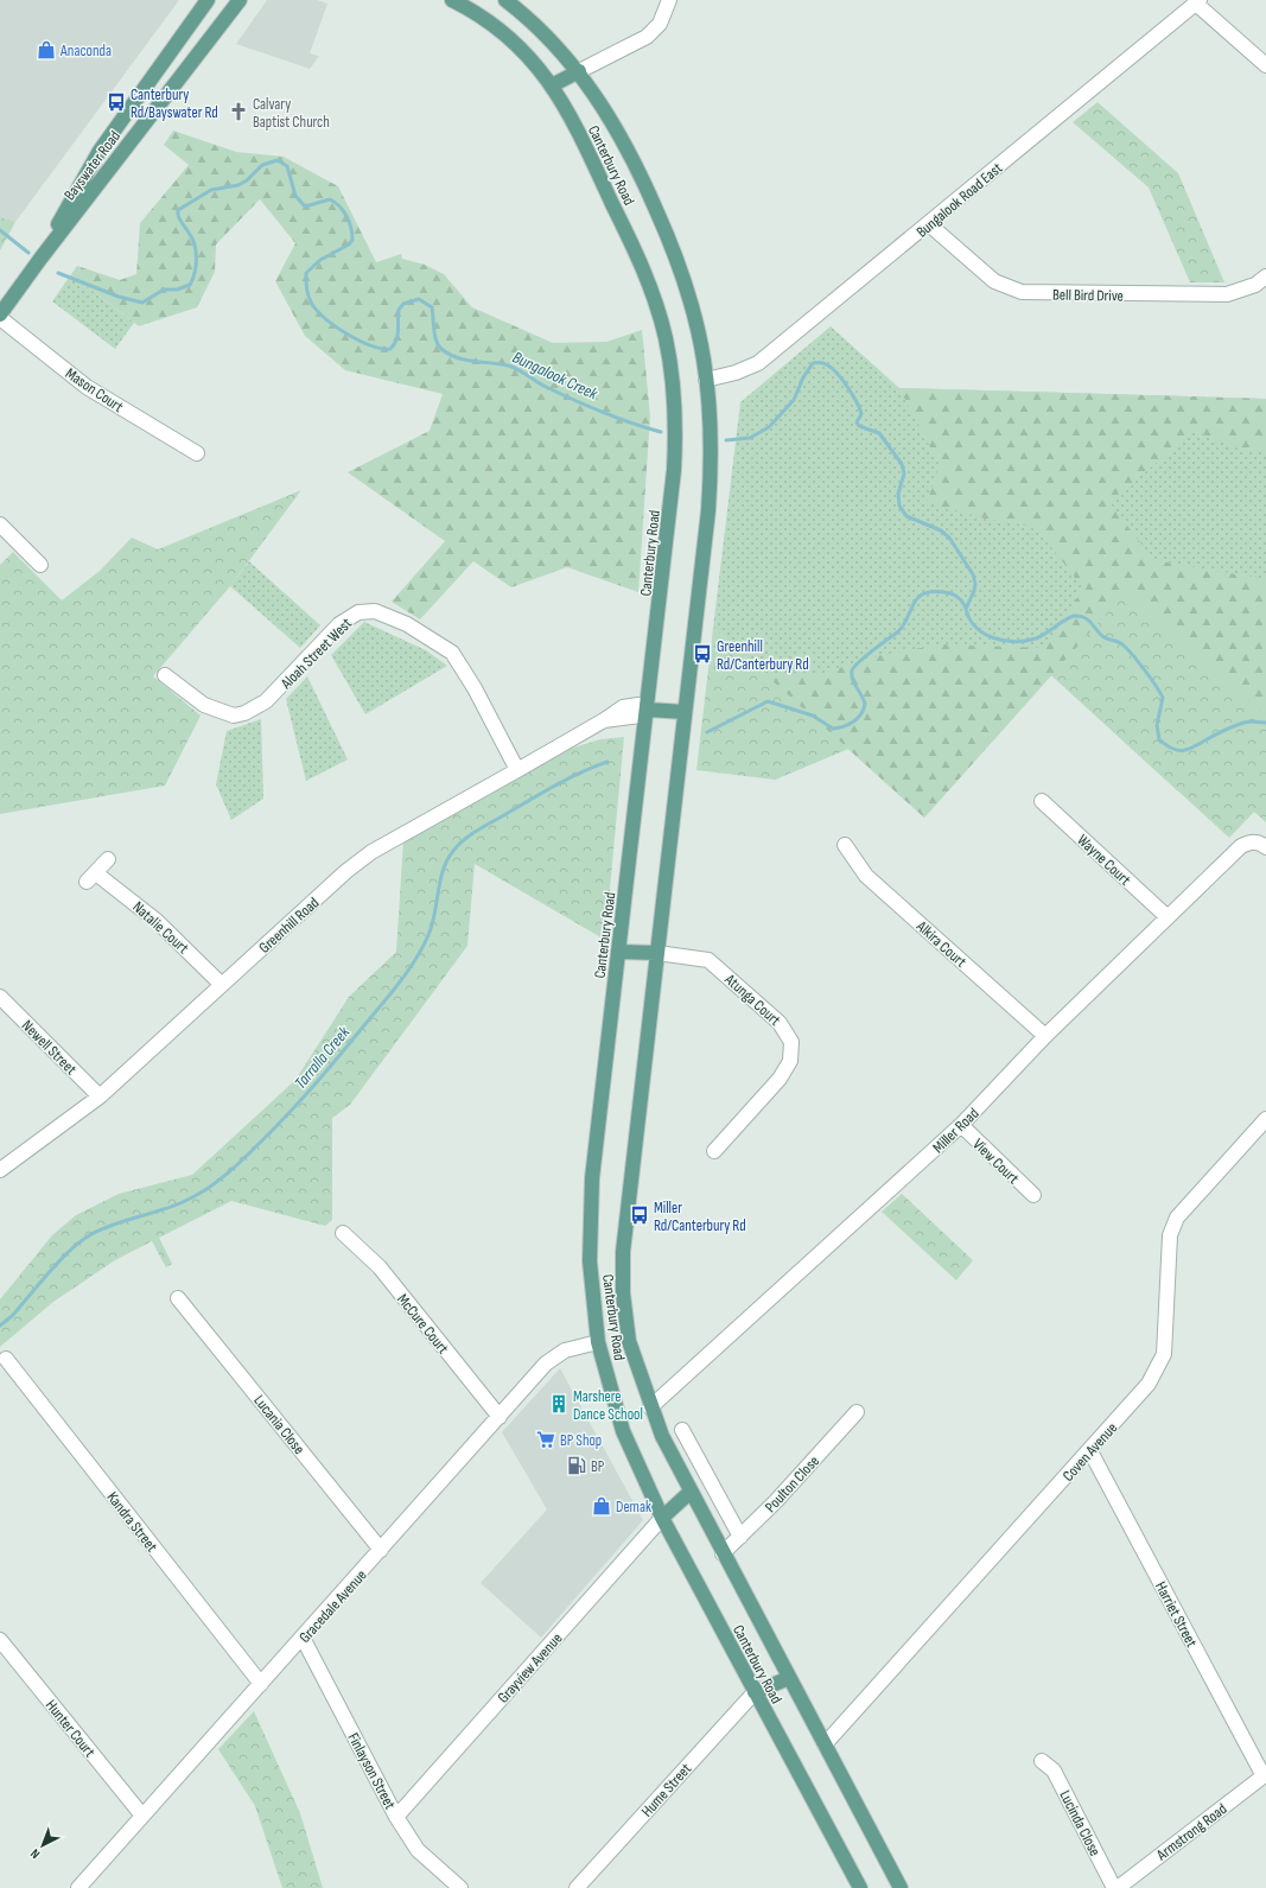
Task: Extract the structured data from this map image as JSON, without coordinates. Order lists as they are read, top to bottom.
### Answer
{
  "streets": {
    "main road": ["Bayswater Road", "Canterbury Road"],
    "street": [
      "Bungalook Road East",
      "Bell Bird Drive",
      "Mason Court",
      "Aloah Street West",
      "Wayne Court",
      "Greenhill Road",
      "Natalie Court",
      "Alkira Court",
      "Atunga Court",
      "Newell Street",
      "Miller Road",
      "View Court",
      "McCure Court",
      "Lucania Close",
      "Coven Avenue",
      "Poulton Close",
      "Kandra Street",
      "Gracedale Avenue",
      "Harriet Street",
      "Grayview Avenue",
      "Hunter Court",
      "Finlayson Street",
      "Hume Street",
      "Lucinda Close",
      "Armstrong Road"
    ]
  },
  "crossings": [
    ["Bayswater Road", "Mason Court"],
    ["Canterbury Road", "Bungalook Road East"],
    ["Canterbury Road", "Greenhill Road"],
    ["Canterbury Road", "Atunga Court"],
    ["Canterbury Road", "Miller Road"],
    ["Canterbury Road", "Coven Avenue"],
    ["Canterbury Road", "Poulton Close"],
    ["Canterbury Road", "Gracedale Avenue"],
    ["Canterbury Road", "Grayview Avenue"],
    ["Canterbury Road", "Hume Street"],
    ["Bungalook Road East", "Bell Bird Drive"],
    ["Aloah Street West", "Greenhill Road"],
    ["Wayne Court", "Miller Road"],
    ["Greenhill Road", "Natalie Court"],
    ["Greenhill Road", "Newell Street"],
    ["Alkira Court", "Miller Road"],
    ["Miller Road", "View Court"],
    ["McCure Court", "Gracedale Avenue"],
    ["Lucania Close", "Gracedale Avenue"],
    ["Coven Avenue", "Harriet Street"],
    ["Kandra Street", "Gracedale Avenue"],
    ["Gracedale Avenue", "Hunter Court"],
    ["Gracedale Avenue", "Finlayson Street"],
    ["Harriet Street", "Armstrong Road"],
    ["Grayview Avenue", "Finlayson Street"],
    ["Lucinda Close", "Armstrong Road"]
  ],
  "water": ["Bungalook Creek", "Tarralla Creek"],
  "places": {
    "shop": ["Anaconda", "Demak"],
    "bus stop": ["Canterbury Rd/Bayswater Rd", "Greenhill Rd/Canterbury Rd", "Miller Rd/Canterbury Rd"],
    "church": ["Calvary Baptist Church"],
    "building": ["Marshere Dance School"],
    "supermarket": ["BP Shop"],
    "fuel station": ["BP"]
  },
  "north": "bottom left"
}
